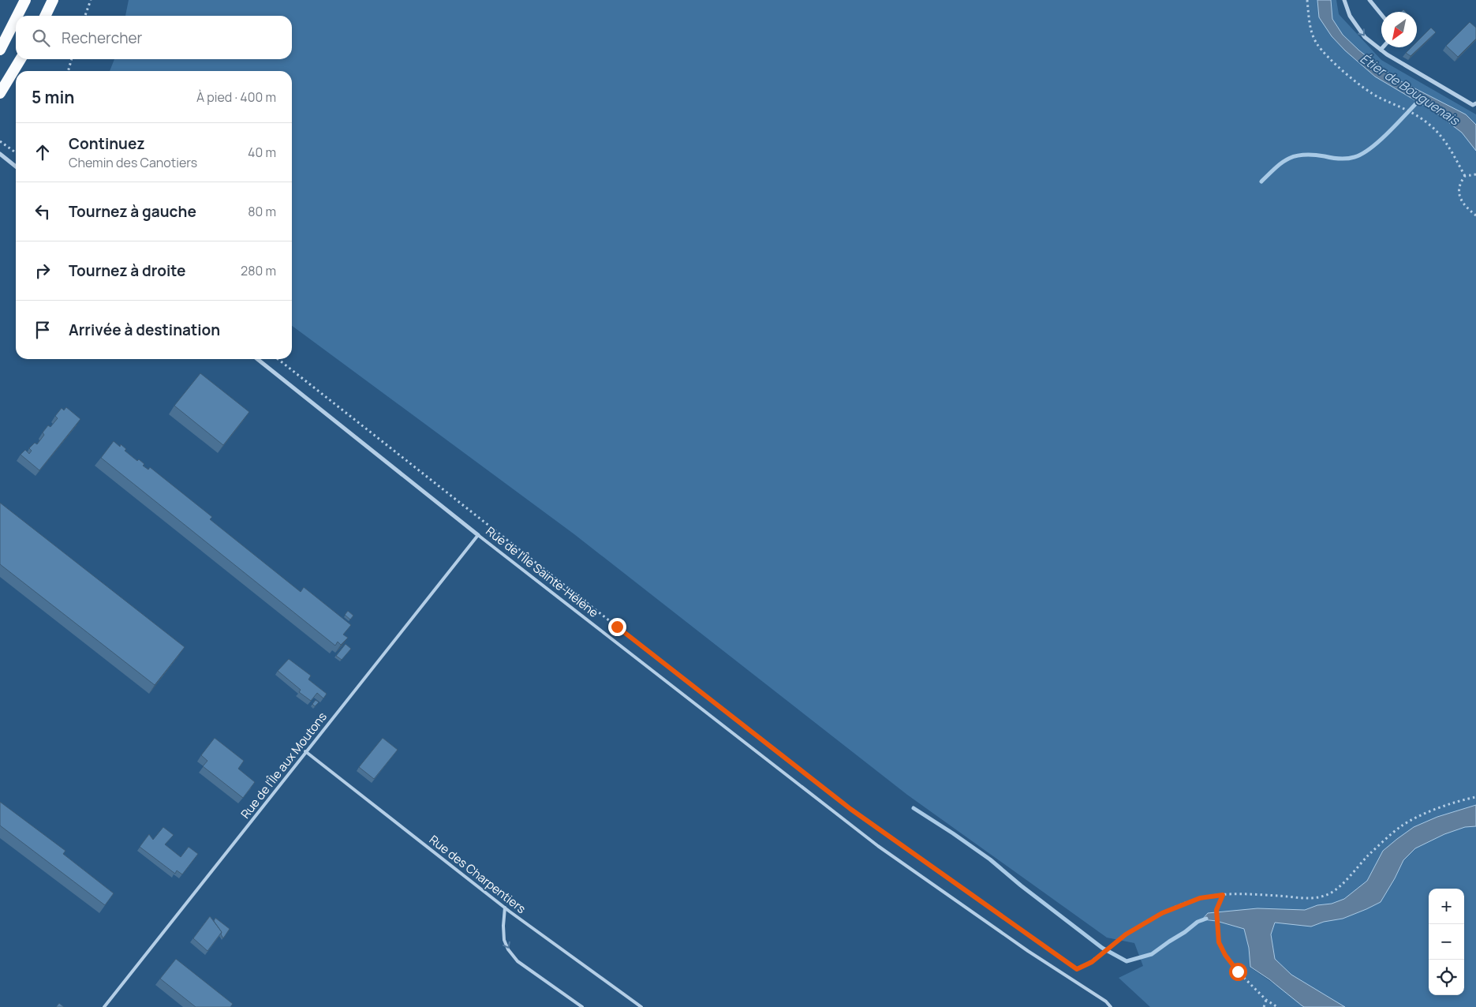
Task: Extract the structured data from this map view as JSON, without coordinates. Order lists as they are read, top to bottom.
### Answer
{
  "streets": {
    "street": ["Rue de l'Île Sainte-Hélène"],
    "lane": ["Rue de l'Île aux Moutons", "Rue des Charpentiers"]
  },
  "crossings": [
    ["Rue de l'Île Sainte-Hélène", "Rue de l'Île aux Moutons"],
    ["Rue de l'Île aux Moutons", "Rue des Charpentiers"]
  ],
  "water": ["Étier de Bouguenais"],
  "north": "bottom left",
  "page": {
    "search": "Rechercher",
    "heading": ["5 min", "À pied · 400 m"],
    "list": [
      ["Continuez", "Chemin des Canotiers", "40 m"],
      ["Tournez à gauche", "80 m"],
      ["Tournez à droite", "280 m"],
      "Arrivée à destination"
    ],
    "map_buttons": ["+", "−"]
  }
}
